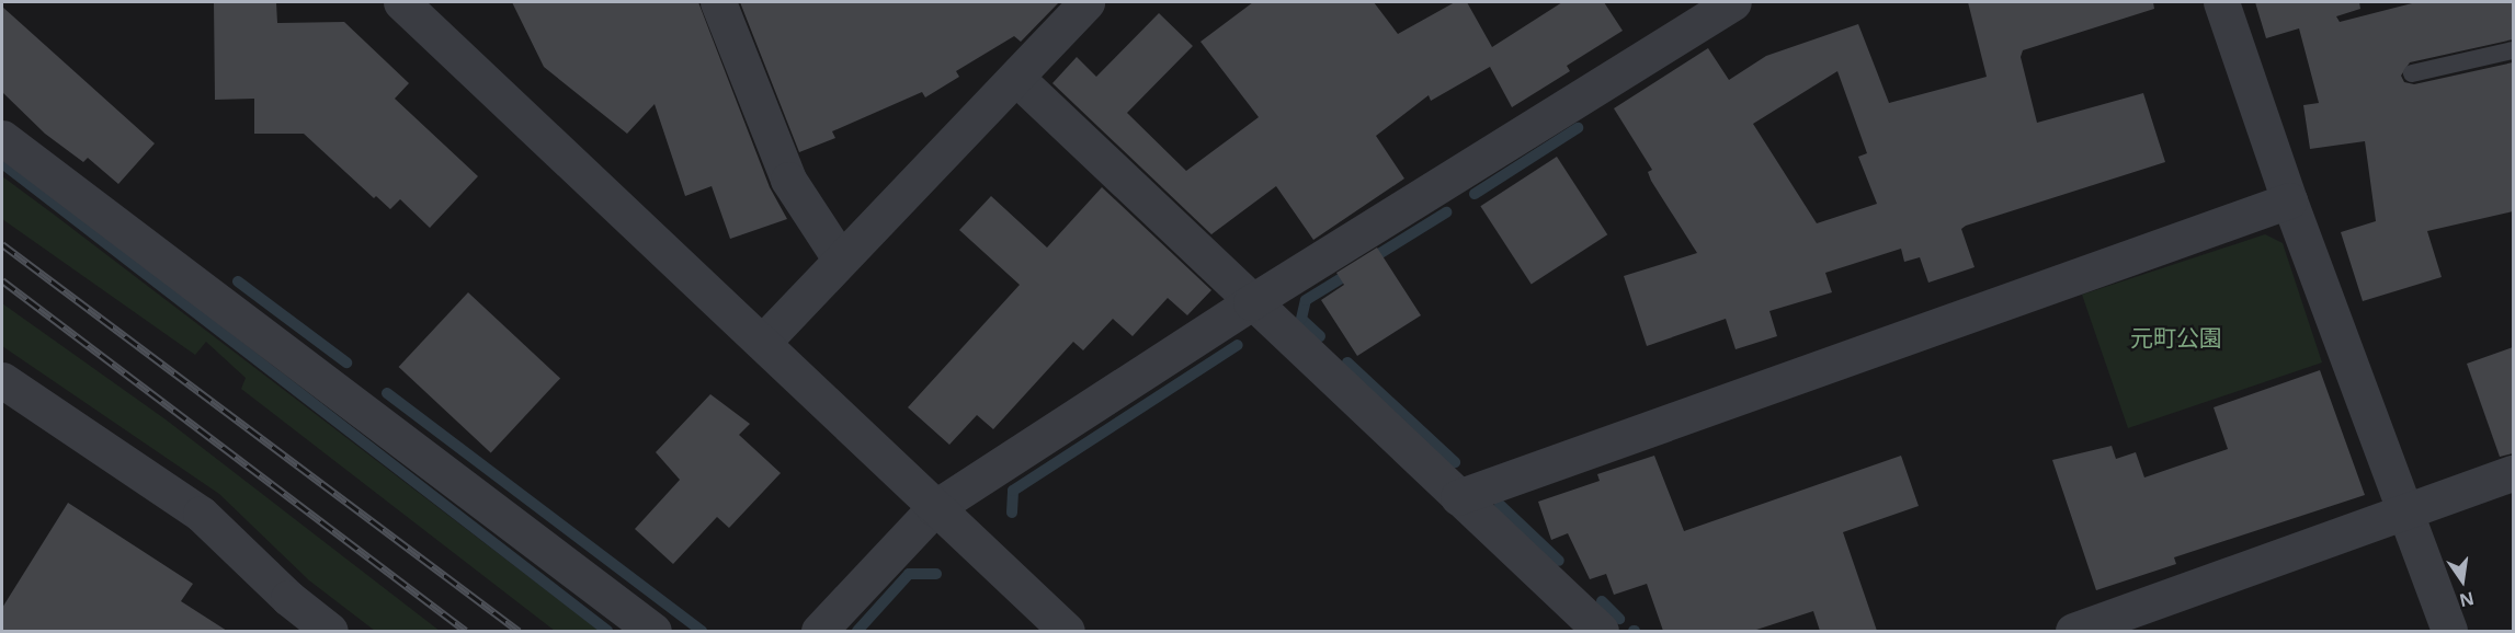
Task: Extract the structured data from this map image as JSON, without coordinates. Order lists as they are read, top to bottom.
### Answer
{
  "parks": ["元町公園"],
  "north": "bottom"
}
